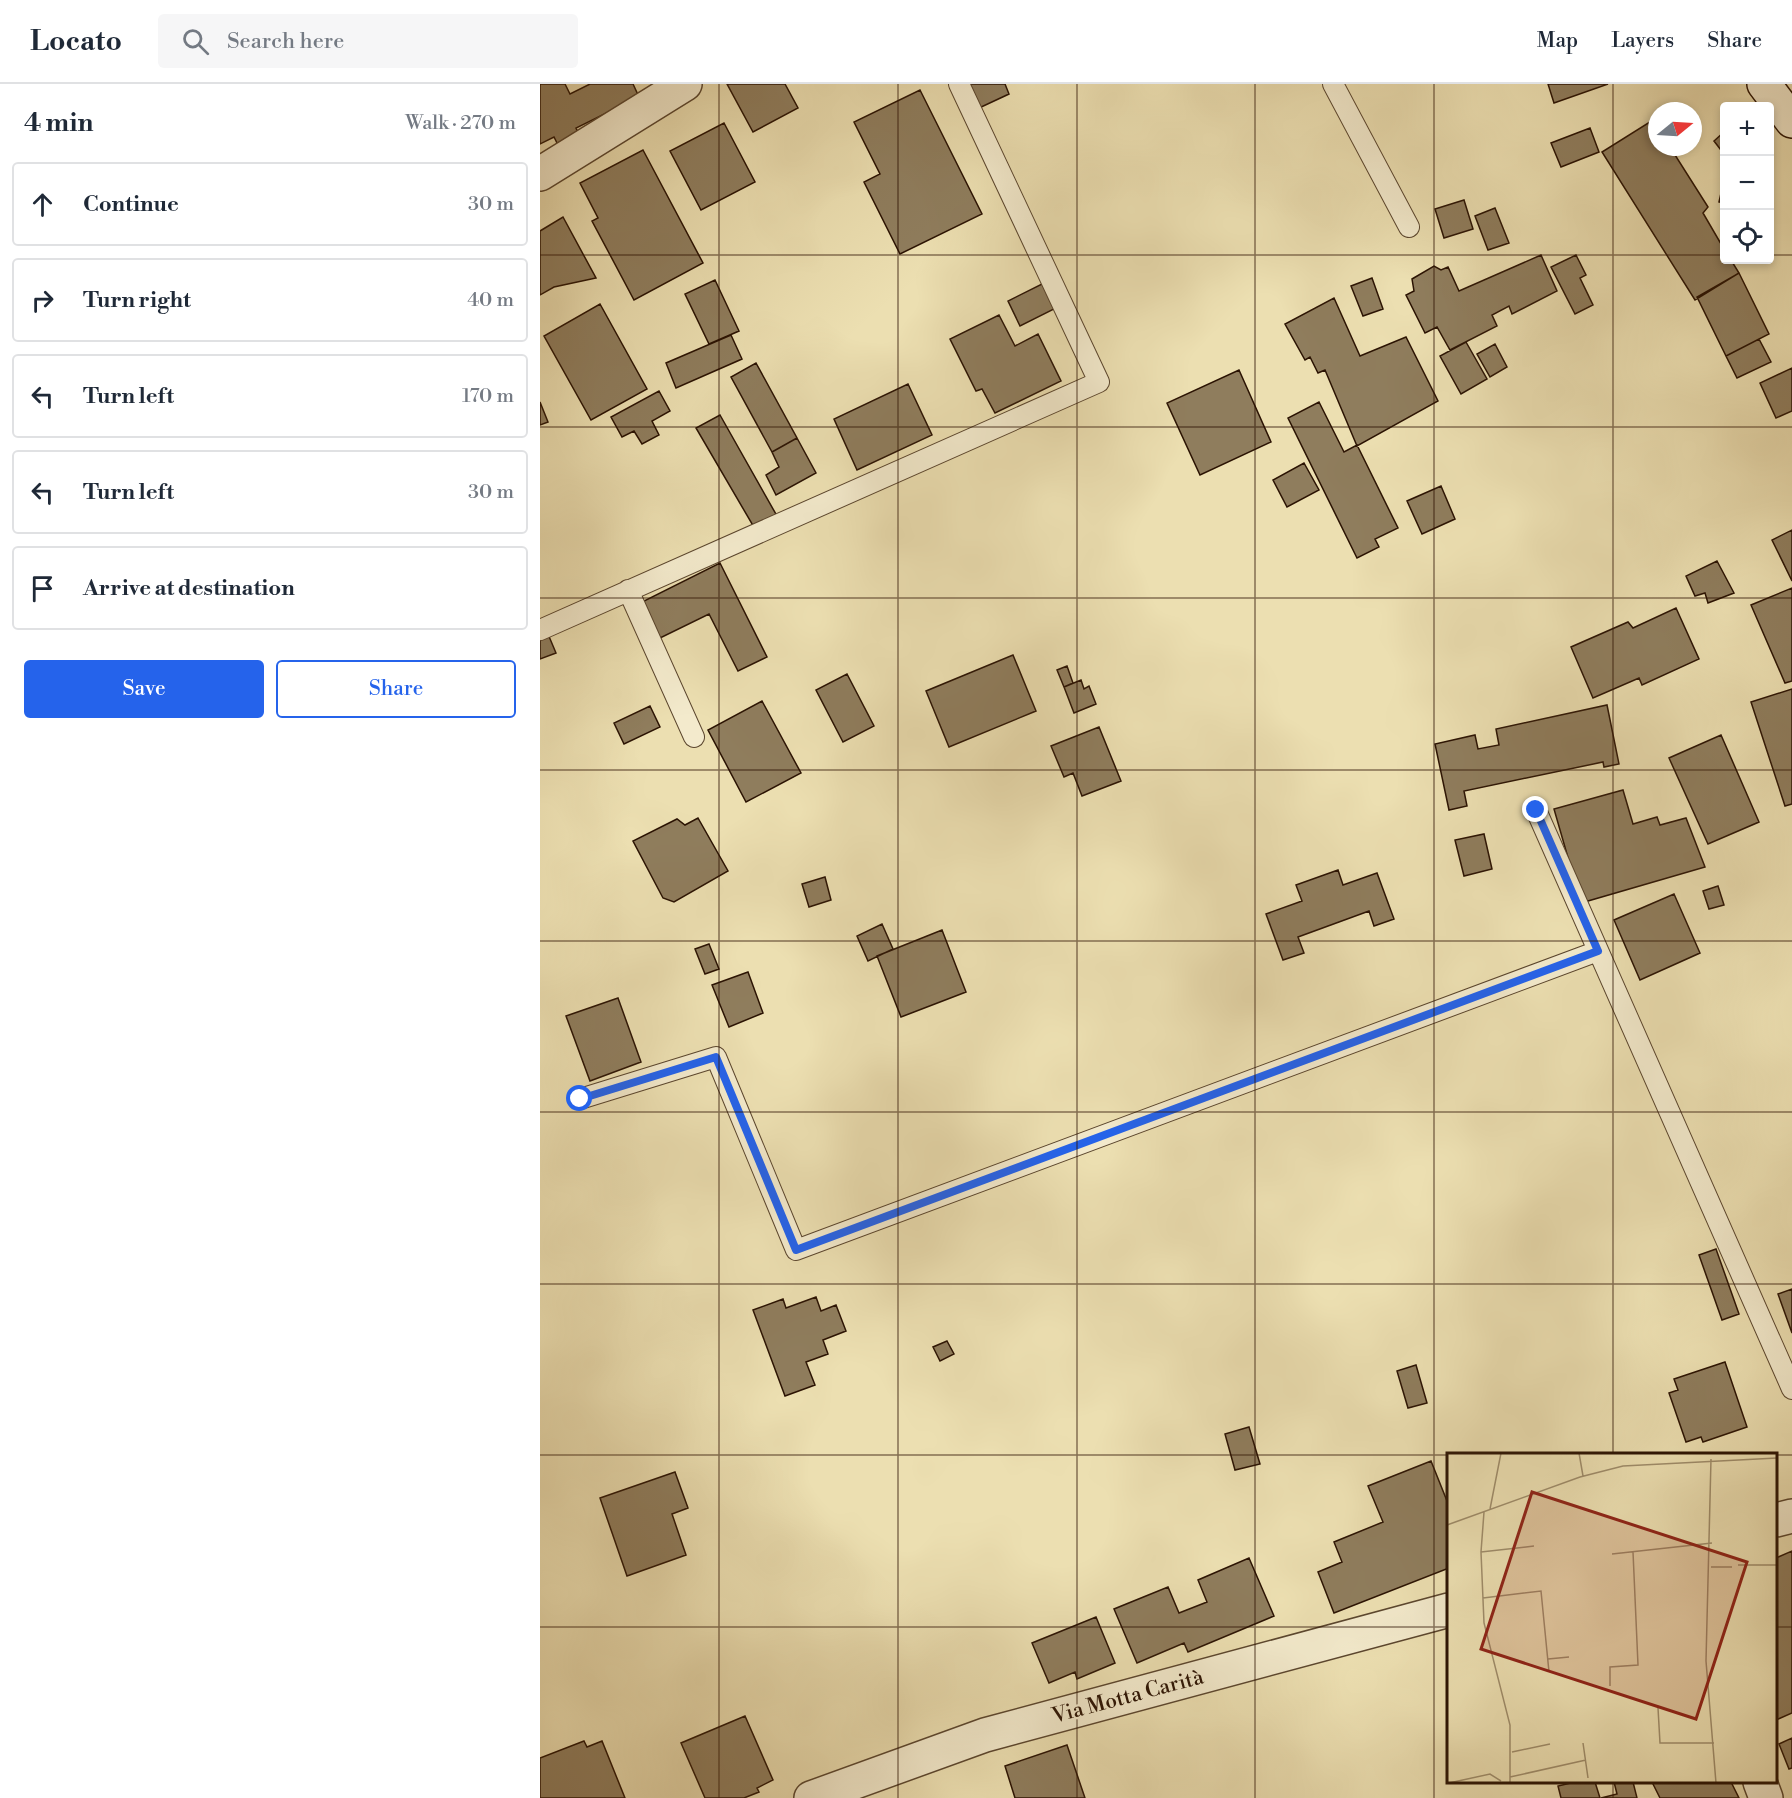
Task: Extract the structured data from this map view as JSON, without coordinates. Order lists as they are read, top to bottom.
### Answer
{
  "streets": {
    "street": ["Via Motta Carità"]
  },
  "north": "right",
  "page": {
    "header": "Locato",
    "search": "Search here",
    "nav": ["Map", "Layers", "Share"],
    "heading": ["4 min", "Walk · 270 m"],
    "map_buttons": ["+", "−"],
    "list": [
      ["Continue", "30 m"],
      ["Turn right", "40 m"],
      ["Turn left", "170 m"],
      ["Turn left", "30 m"],
      "Arrive at destination"
    ],
    "buttons": ["Save", "Share"]
  }
}
